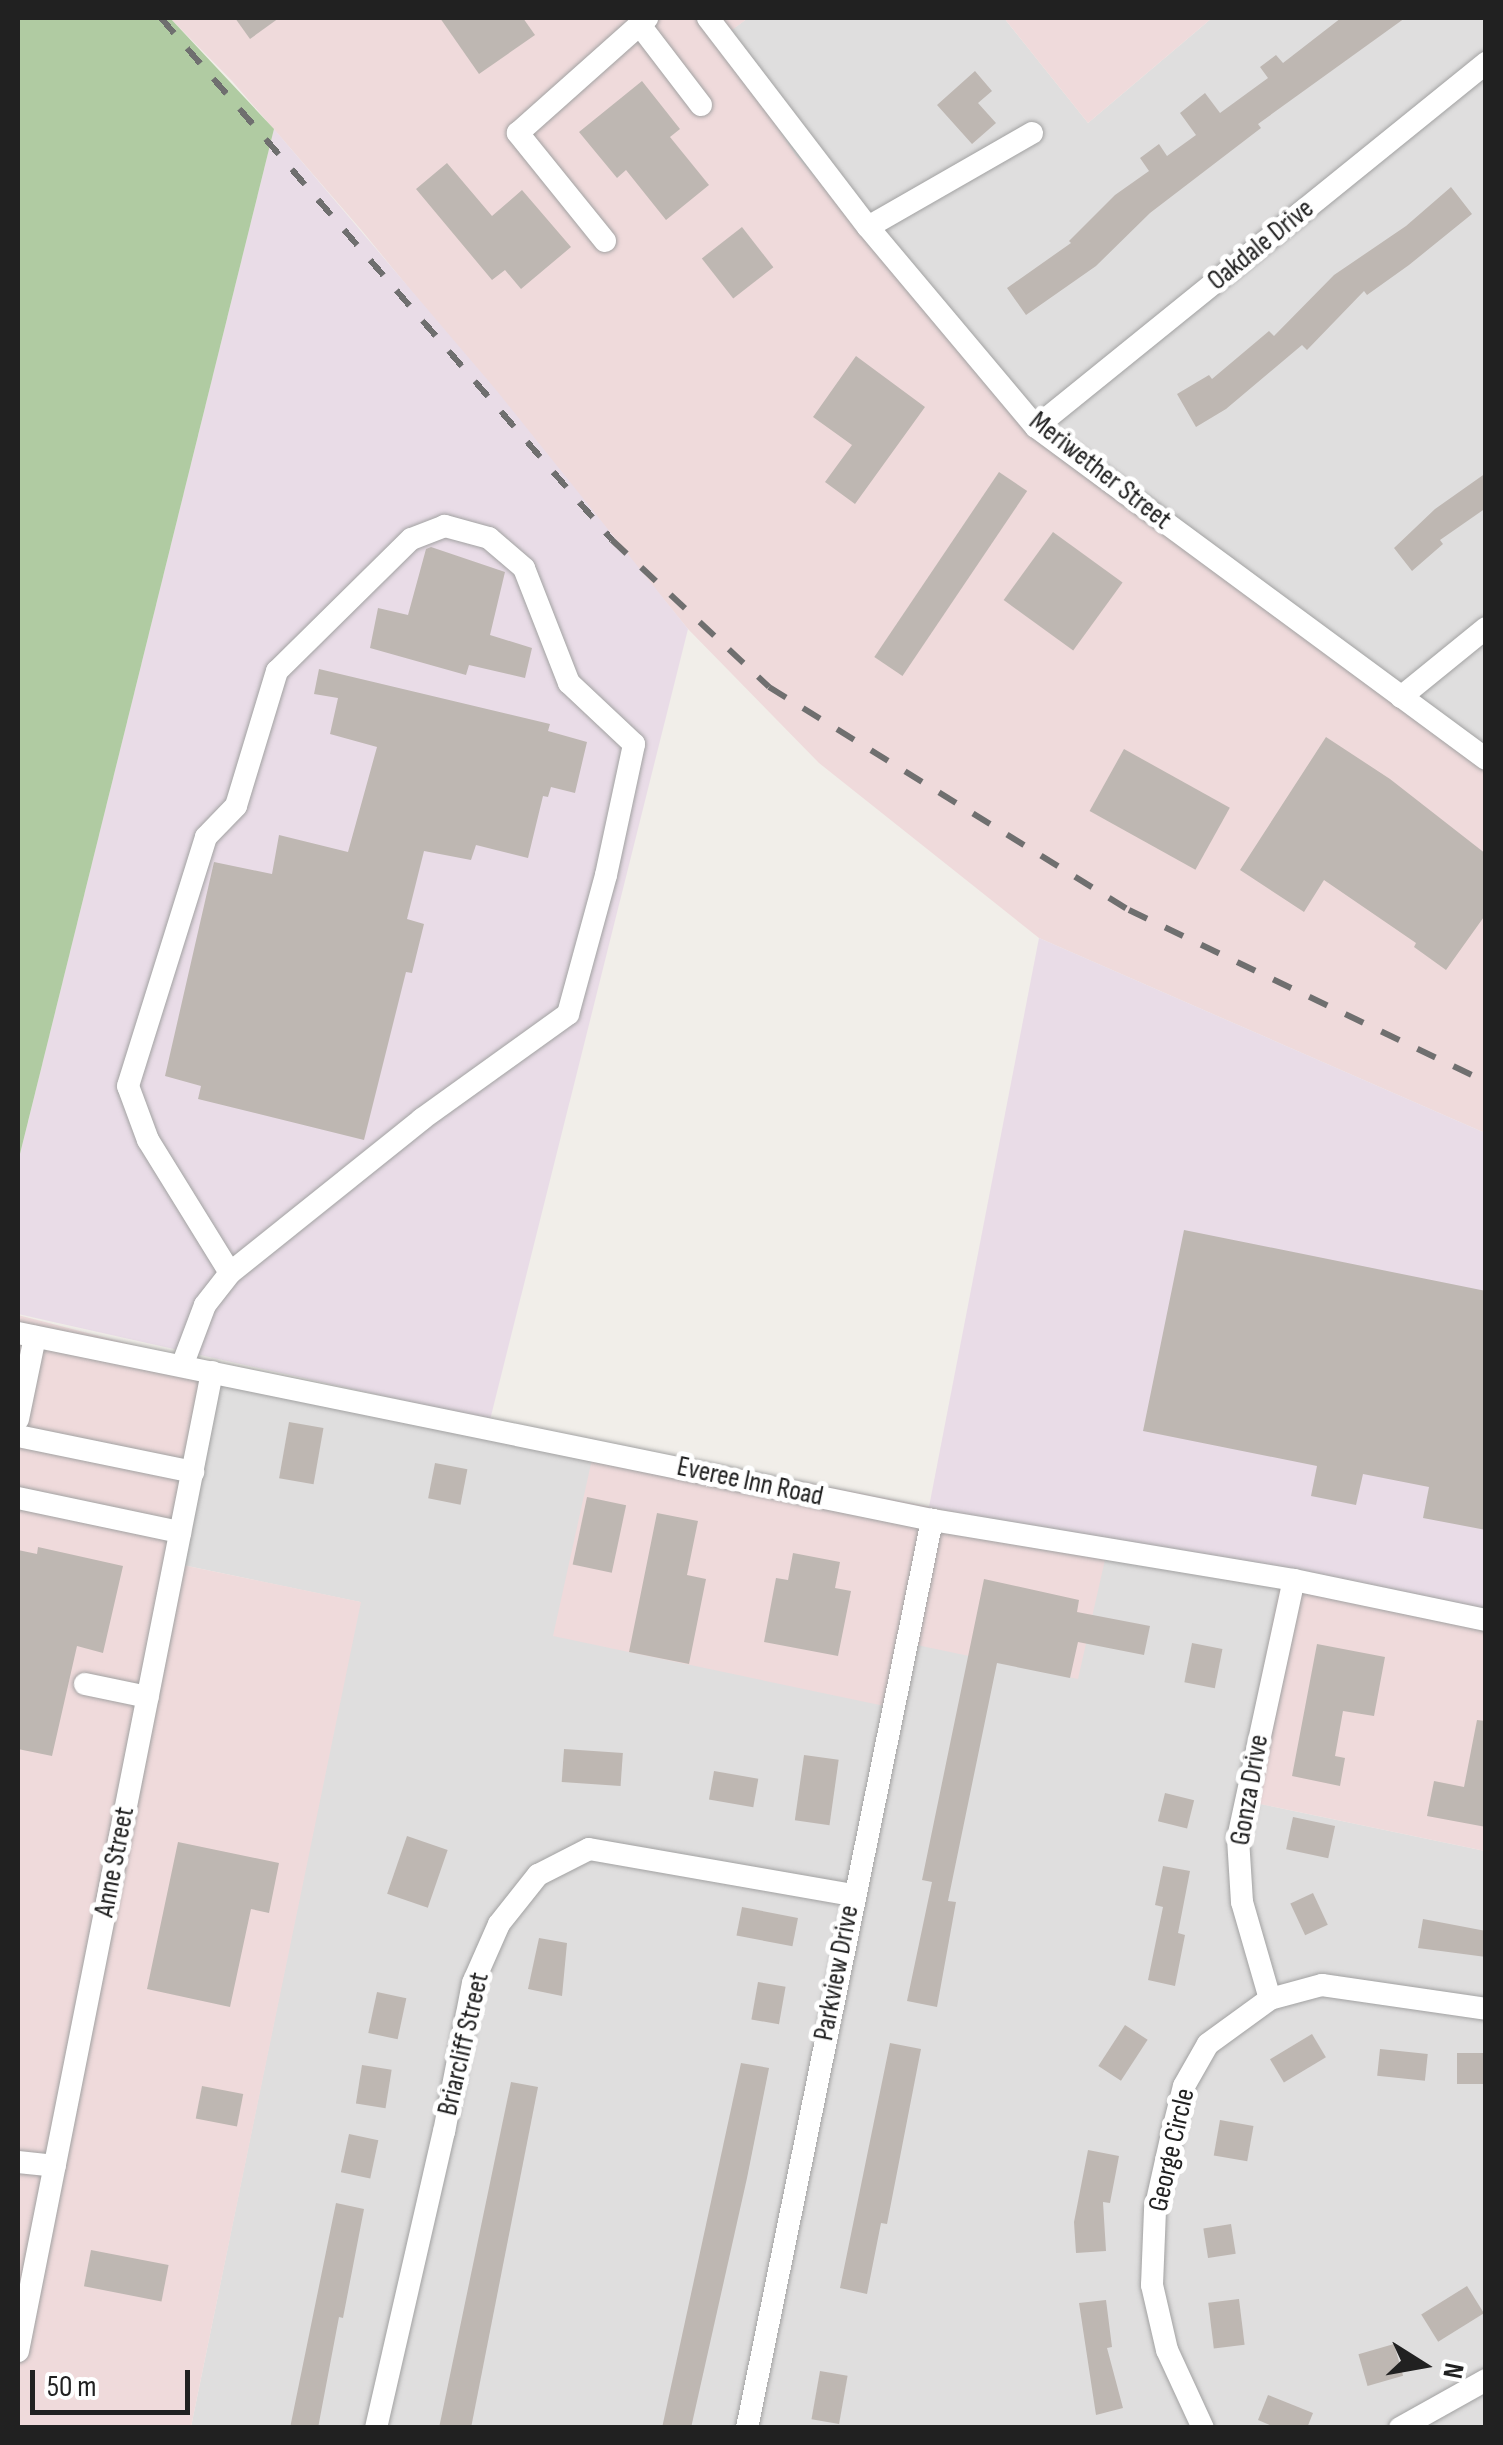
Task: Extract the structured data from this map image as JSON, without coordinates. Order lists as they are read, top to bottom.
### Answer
{
  "streets": {
    "street": [
      "Oakdale Drive",
      "Meriwether Street",
      "Everee Inn Road",
      "Gonza Drive",
      "Anne Street",
      "Parkview Drive",
      "Briarcliff Street",
      "George Circle"
    ]
  },
  "crossings": [
    ["Oakdale Drive", "Meriwether Street"],
    ["Everee Inn Road", "Gonza Drive"],
    ["Everee Inn Road", "Anne Street"],
    ["Everee Inn Road", "Parkview Drive"],
    ["Gonza Drive", "George Circle"],
    ["Parkview Drive", "Briarcliff Street"]
  ],
  "scale_bar": "50 m",
  "north": "right"
}
